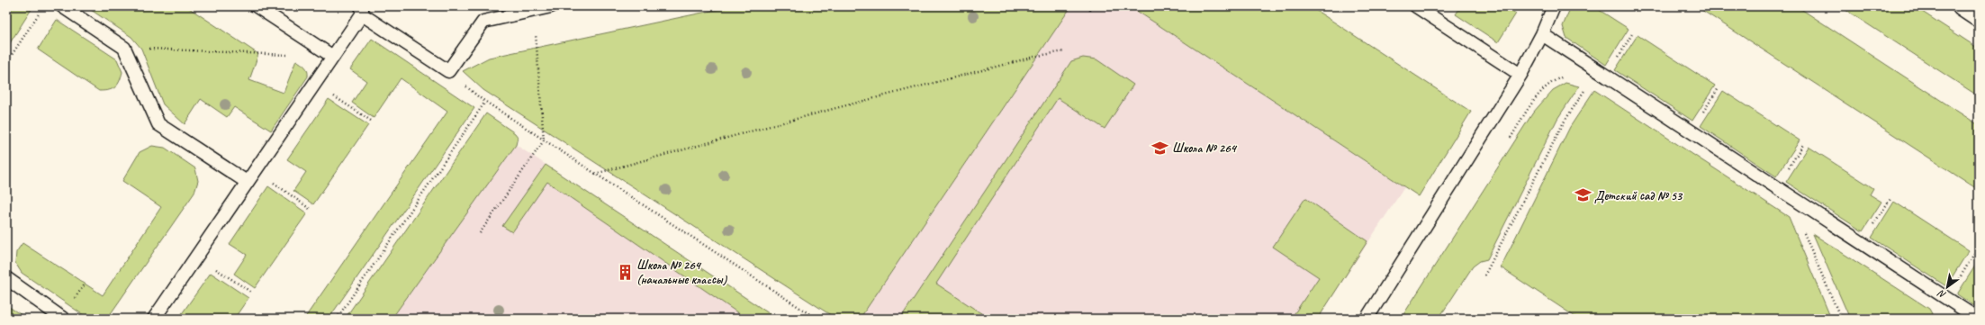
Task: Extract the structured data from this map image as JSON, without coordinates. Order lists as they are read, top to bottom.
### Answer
{
  "places": {
    "school or university": ["Школа № 264", "Детский сад № 53"],
    "building": ["Школа № 264 (начальные классы)"]
  },
  "north": "bottom left"
}
